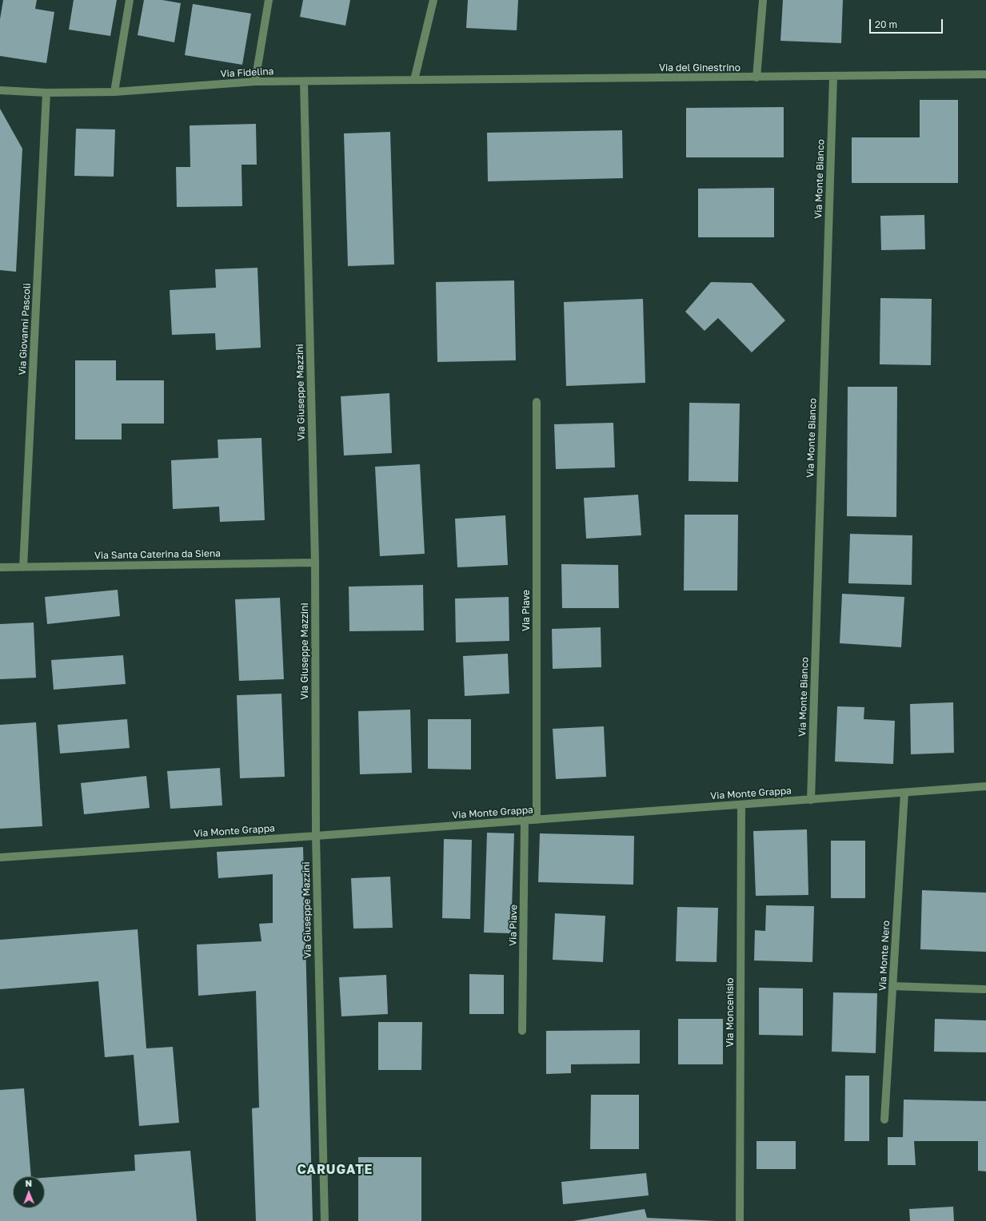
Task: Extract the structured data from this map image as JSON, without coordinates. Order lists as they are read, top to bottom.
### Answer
{
  "streets": {
    "street": [
      "Via del Ginestrino",
      "Via Fidelina",
      "Via Monte Bianco",
      "Via Giovanni Pascoli",
      "Via Giuseppe Mazzini",
      "Via Santa Caterina da Siena",
      "Via Piave",
      "Via Monte Grappa",
      "Via Monte Nero",
      "Via Moncenisio"
    ]
  },
  "crossings": [
    ["Via del Ginestrino", "Via Fidelina"],
    ["Via del Ginestrino", "Via Monte Bianco"],
    ["Via Fidelina", "Via Giovanni Pascoli"],
    ["Via Fidelina", "Via Giuseppe Mazzini"],
    ["Via Monte Bianco", "Via Monte Grappa"],
    ["Via Giovanni Pascoli", "Via Santa Caterina da Siena"],
    ["Via Giuseppe Mazzini", "Via Santa Caterina da Siena"],
    ["Via Giuseppe Mazzini", "Via Monte Grappa"],
    ["Via Piave", "Via Monte Grappa"],
    ["Via Monte Grappa", "Via Monte Nero"],
    ["Via Monte Grappa", "Via Moncenisio"]
  ],
  "districts": ["CARUGATE"],
  "scale_bar": "20 m",
  "north": "top"
}
